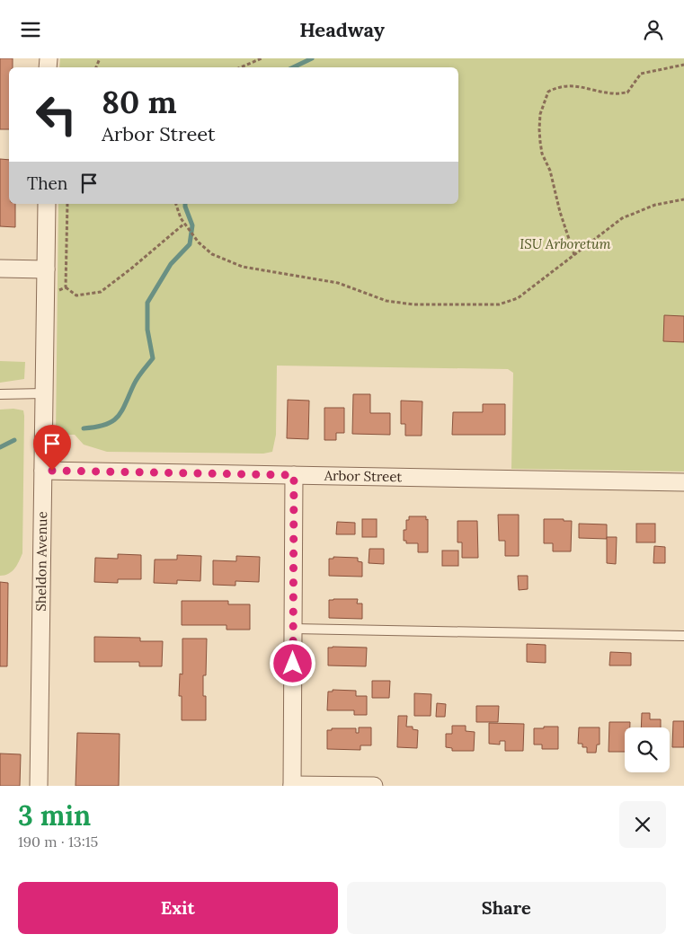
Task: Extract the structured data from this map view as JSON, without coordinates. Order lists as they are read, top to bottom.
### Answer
{
  "streets": {
    "street": ["Arbor Street", "Sheldon Avenue"]
  },
  "crossings": [
    ["Arbor Street", "Sheldon Avenue"]
  ],
  "parks": ["ISU Arboretum"],
  "page": {
    "header": "Headway",
    "turn": ["80 m", "Arbor Street"],
    "then": "Then",
    "heading": ["3 min", "190 m · 13:15"],
    "buttons": ["Exit", "Share"]
  }
}
